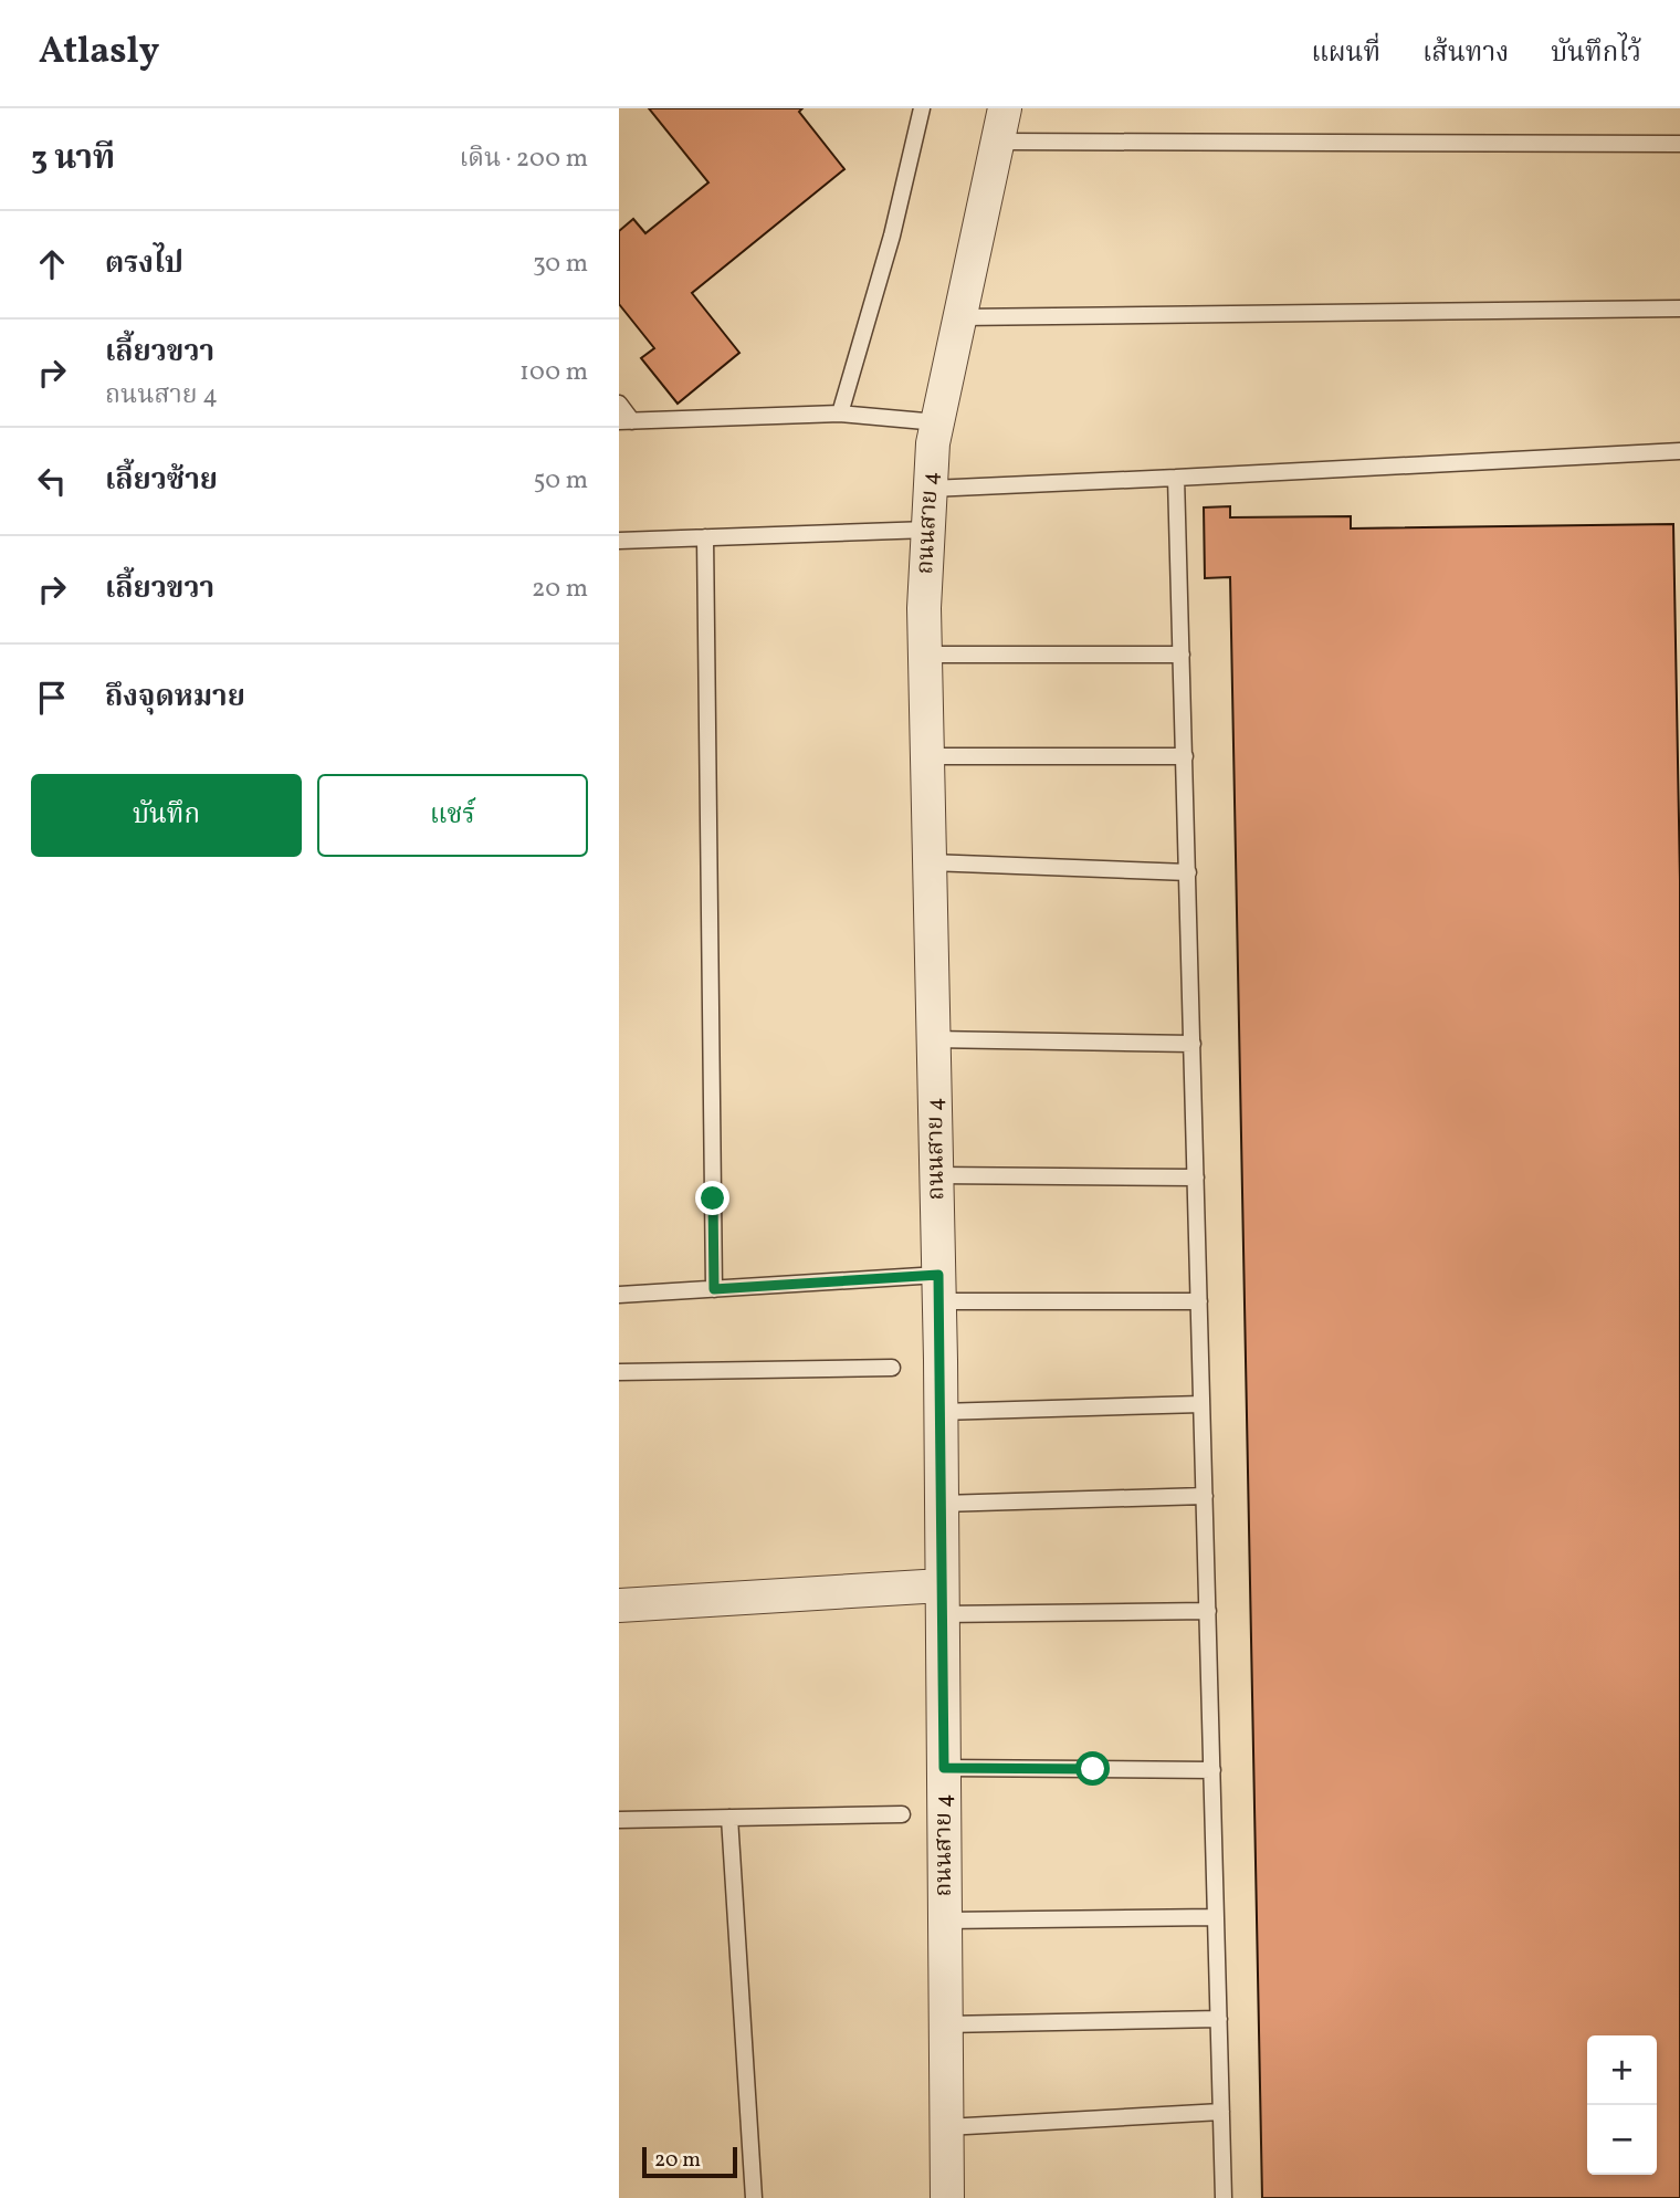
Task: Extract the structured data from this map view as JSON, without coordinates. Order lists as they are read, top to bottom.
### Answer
{
  "streets": {
    "street": ["ถนนสาย 4"]
  },
  "scale_bar": "20 m",
  "page": {
    "header": "Atlasly",
    "nav": ["แผนที่", "เส้นทาง", "บันทึกไว้"],
    "heading": ["3 นาที", "เดิน · 200 m"],
    "list": [
      ["ตรงไป", "30 m"],
      ["เลี้ยวขวา", "ถนนสาย 4", "100 m"],
      ["เลี้ยวซ้าย", "50 m"],
      ["เลี้ยวขวา", "20 m"],
      "ถึงจุดหมาย"
    ],
    "buttons": ["บันทึก", "แชร์"],
    "map_buttons": ["+", "−"],
    "scale": "20 m"
  }
}
